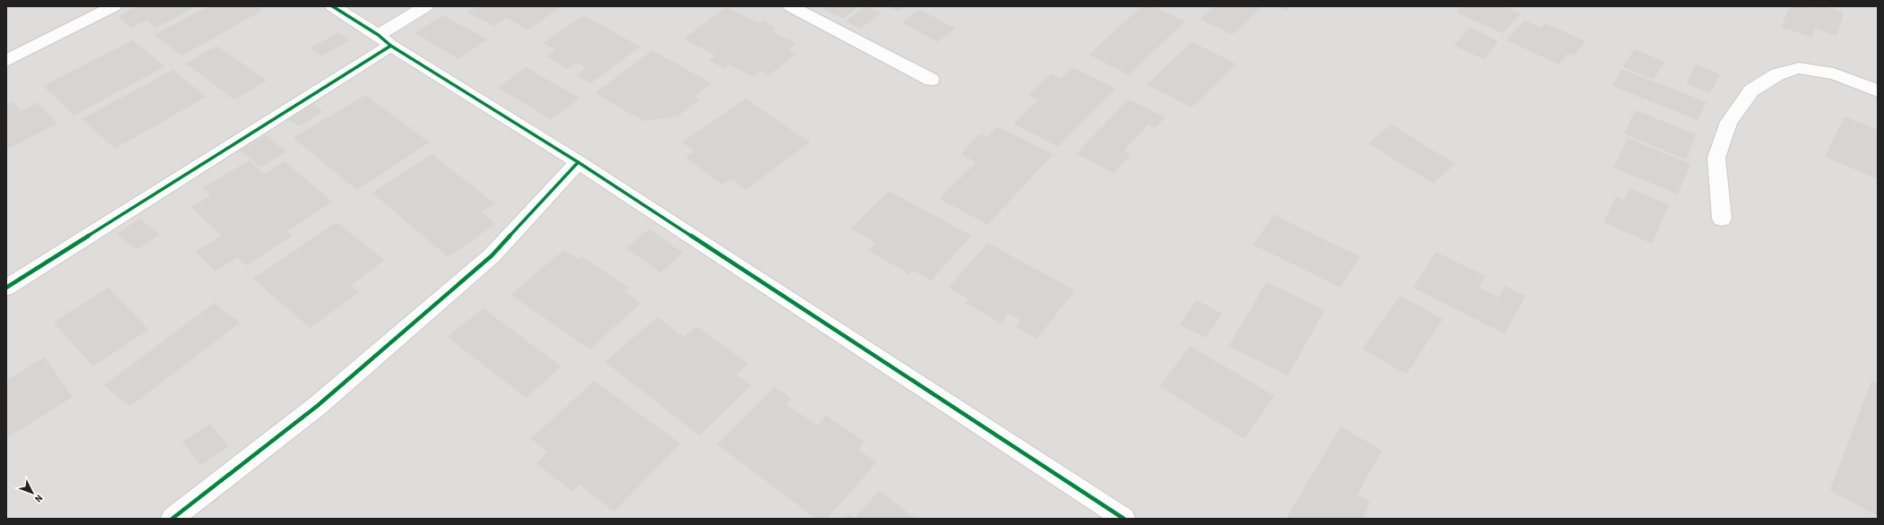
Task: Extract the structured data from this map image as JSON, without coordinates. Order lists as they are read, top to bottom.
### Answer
{
  "north": "bottom right"
}
